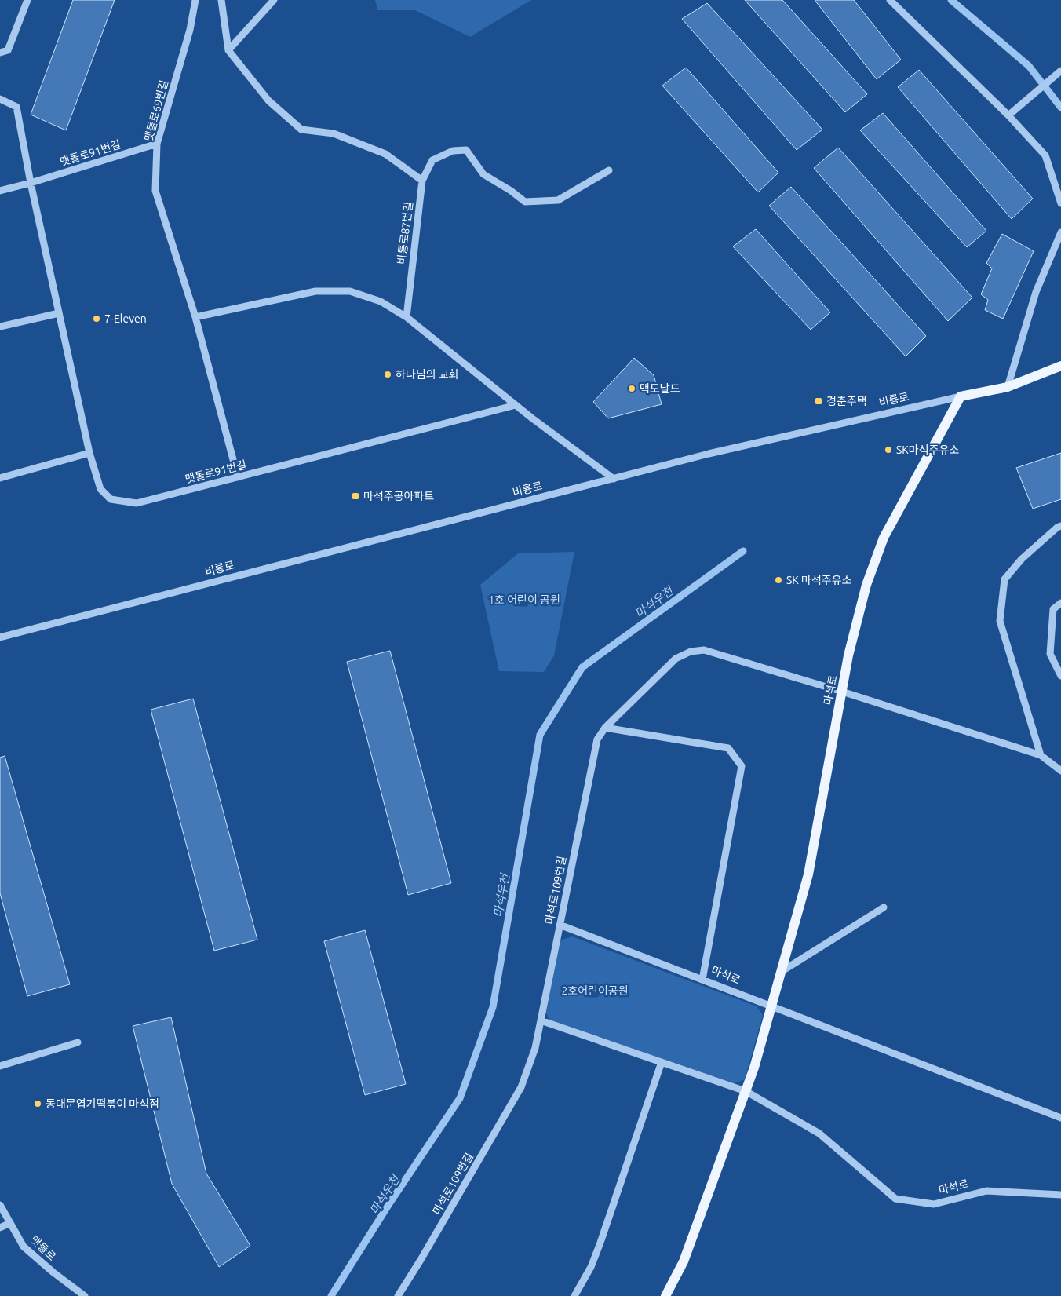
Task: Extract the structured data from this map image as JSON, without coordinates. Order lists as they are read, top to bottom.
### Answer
{
  "streets": {
    "main road": ["비룡로", "마석로"],
    "street": [
      "맷돌로69번길",
      "맷돌로91번길",
      "비룡로87번길",
      "마석로109번길",
      "맷돌로"
    ]
  },
  "crossings": [
    ["맷돌로69번길", "맷돌로91번길"],
    ["비룡로", "마석로"],
    ["마석로", "마석로109번길"]
  ],
  "water": ["마석우천"],
  "parks": ["1호 어린이 공원", "2호어린이공원"],
  "places": {
    "other": [
      "7-Eleven",
      "하나님의 교회",
      "맥도날드",
      "SK마석주유소",
      "SK 마석주유소",
      "동대문엽기떡볶이 마석점"
    ],
    "transit": ["경춘주택", "마석주공아파트"]
  }
}
